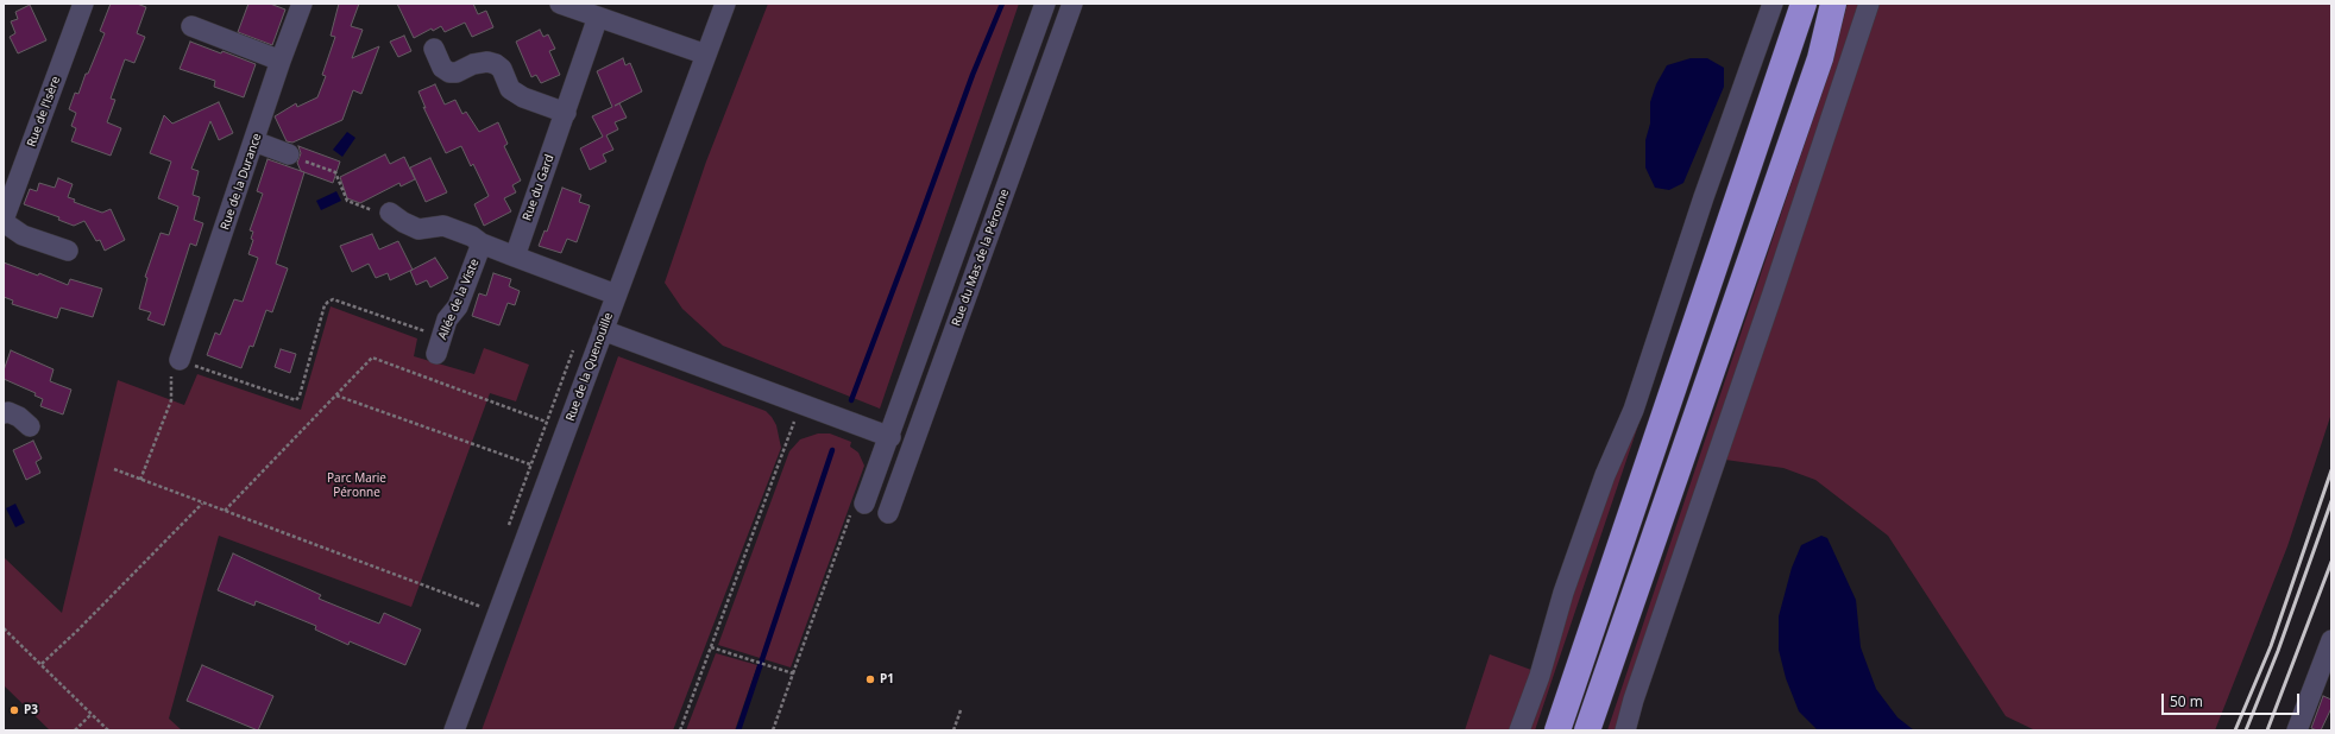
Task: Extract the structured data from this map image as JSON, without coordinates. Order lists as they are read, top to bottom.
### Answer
{
  "streets": {
    "street": [
      "Rue de l'Isère",
      "Rue de la Durance",
      "Rue du Gard",
      "Rue du Mas de la Péronne",
      "Allée de la Viste",
      "Rue de la Quenouille"
    ]
  },
  "crossings": [
    ["Rue du Gard", "Allée de la Viste"]
  ],
  "parks": ["Parc Marie Péronne"],
  "places": ["P1", "P3"],
  "scale_bar": "50 m"
}
